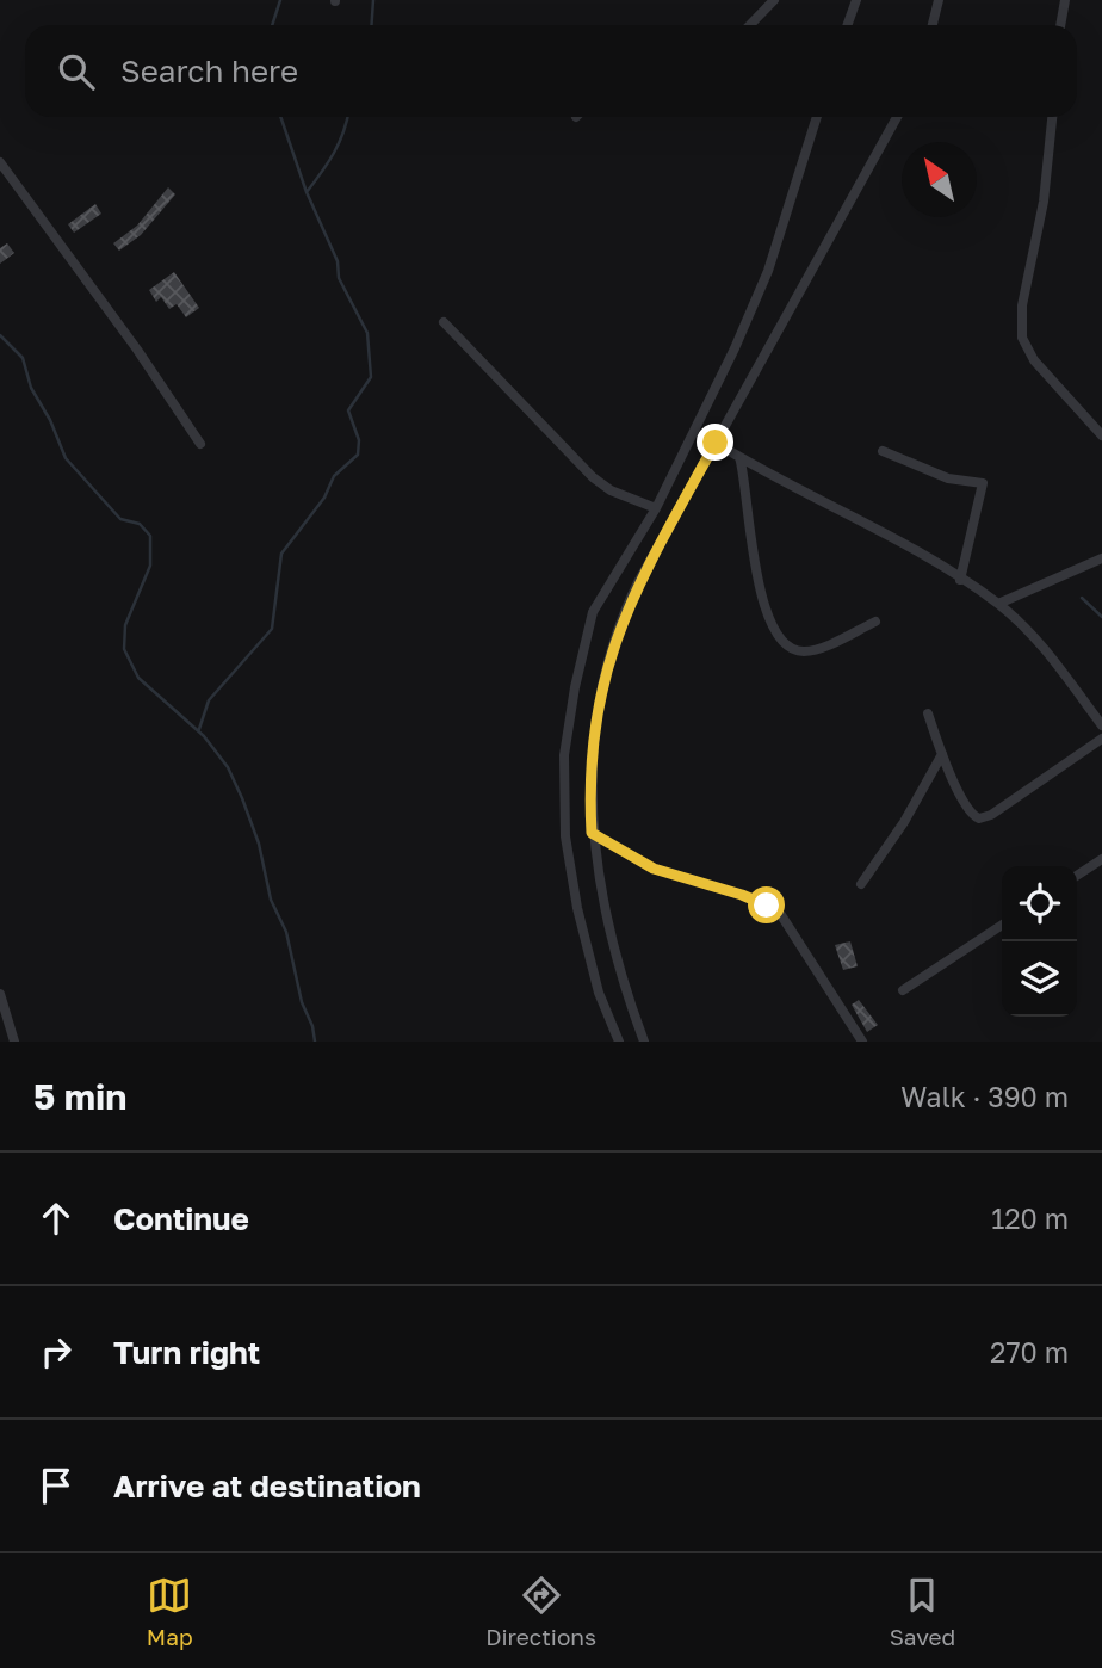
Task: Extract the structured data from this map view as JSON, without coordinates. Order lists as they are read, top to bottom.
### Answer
{
  "north": "top left",
  "page": {
    "search": "Search here",
    "heading": ["5 min", "Walk · 390 m"],
    "list": [
      ["Continue", "120 m"],
      ["Turn right", "270 m"],
      "Arrive at destination"
    ],
    "nav": ["Map", "Directions", "Saved"]
  }
}
